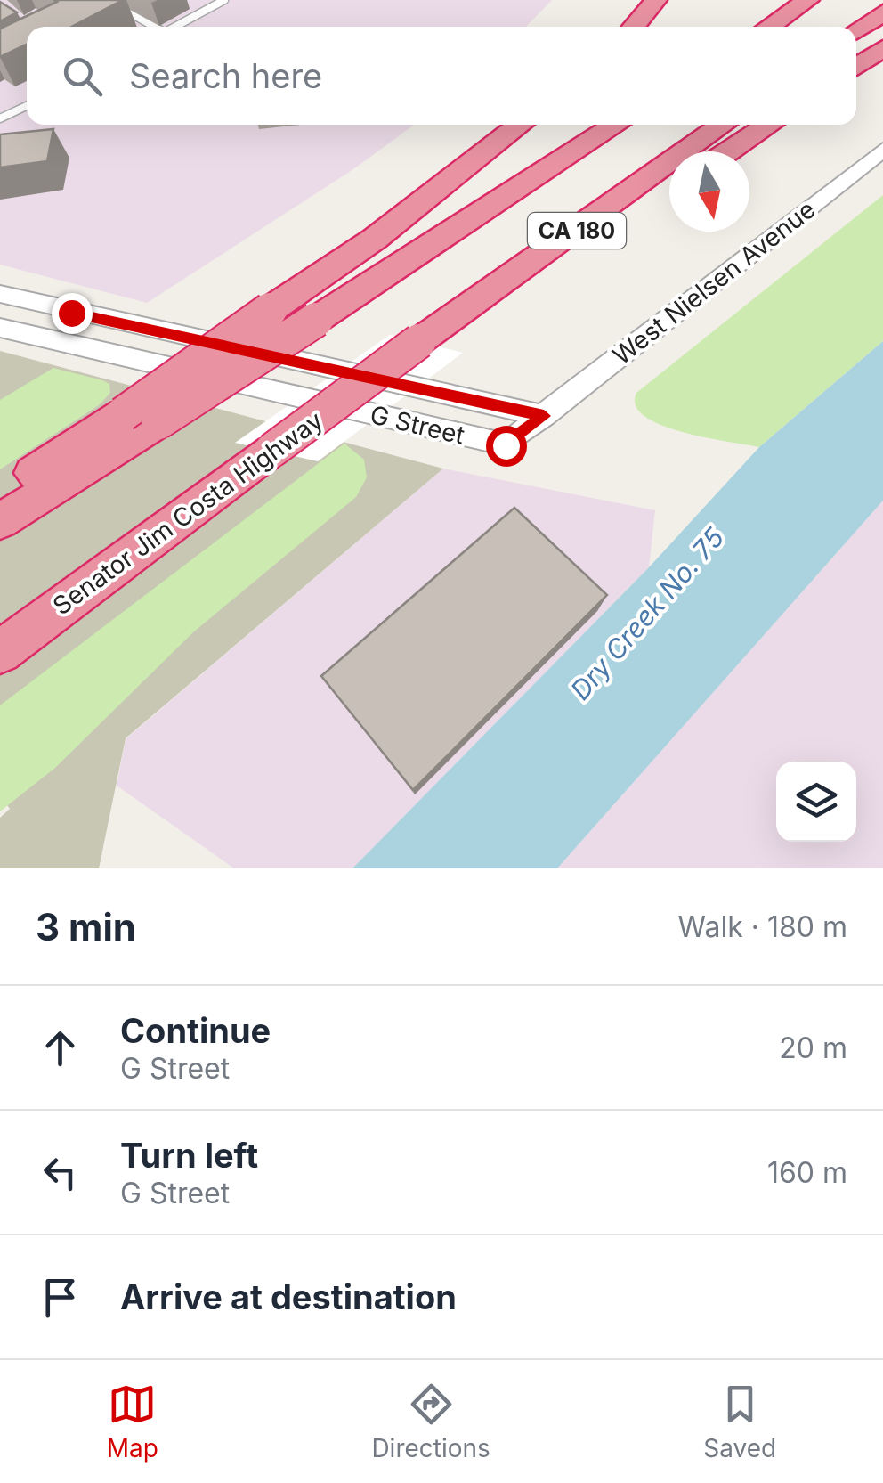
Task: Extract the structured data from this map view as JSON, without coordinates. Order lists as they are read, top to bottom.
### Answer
{
  "streets": {
    "highway": ["CA 180", "Senator Jim Costa Highway"],
    "street": ["West Nielsen Avenue", "G Street"]
  },
  "crossings": [
    ["CA 180", "Senator Jim Costa Highway"],
    ["West Nielsen Avenue", "G Street"]
  ],
  "water": ["Dry Creek No. 75"],
  "north": "bottom",
  "page": {
    "search": "Search here",
    "heading": ["3 min", "Walk · 180 m"],
    "list": [
      ["Continue", "G Street", "20 m"],
      ["Turn left", "G Street", "160 m"],
      "Arrive at destination"
    ],
    "nav": ["Map", "Directions", "Saved"]
  }
}
